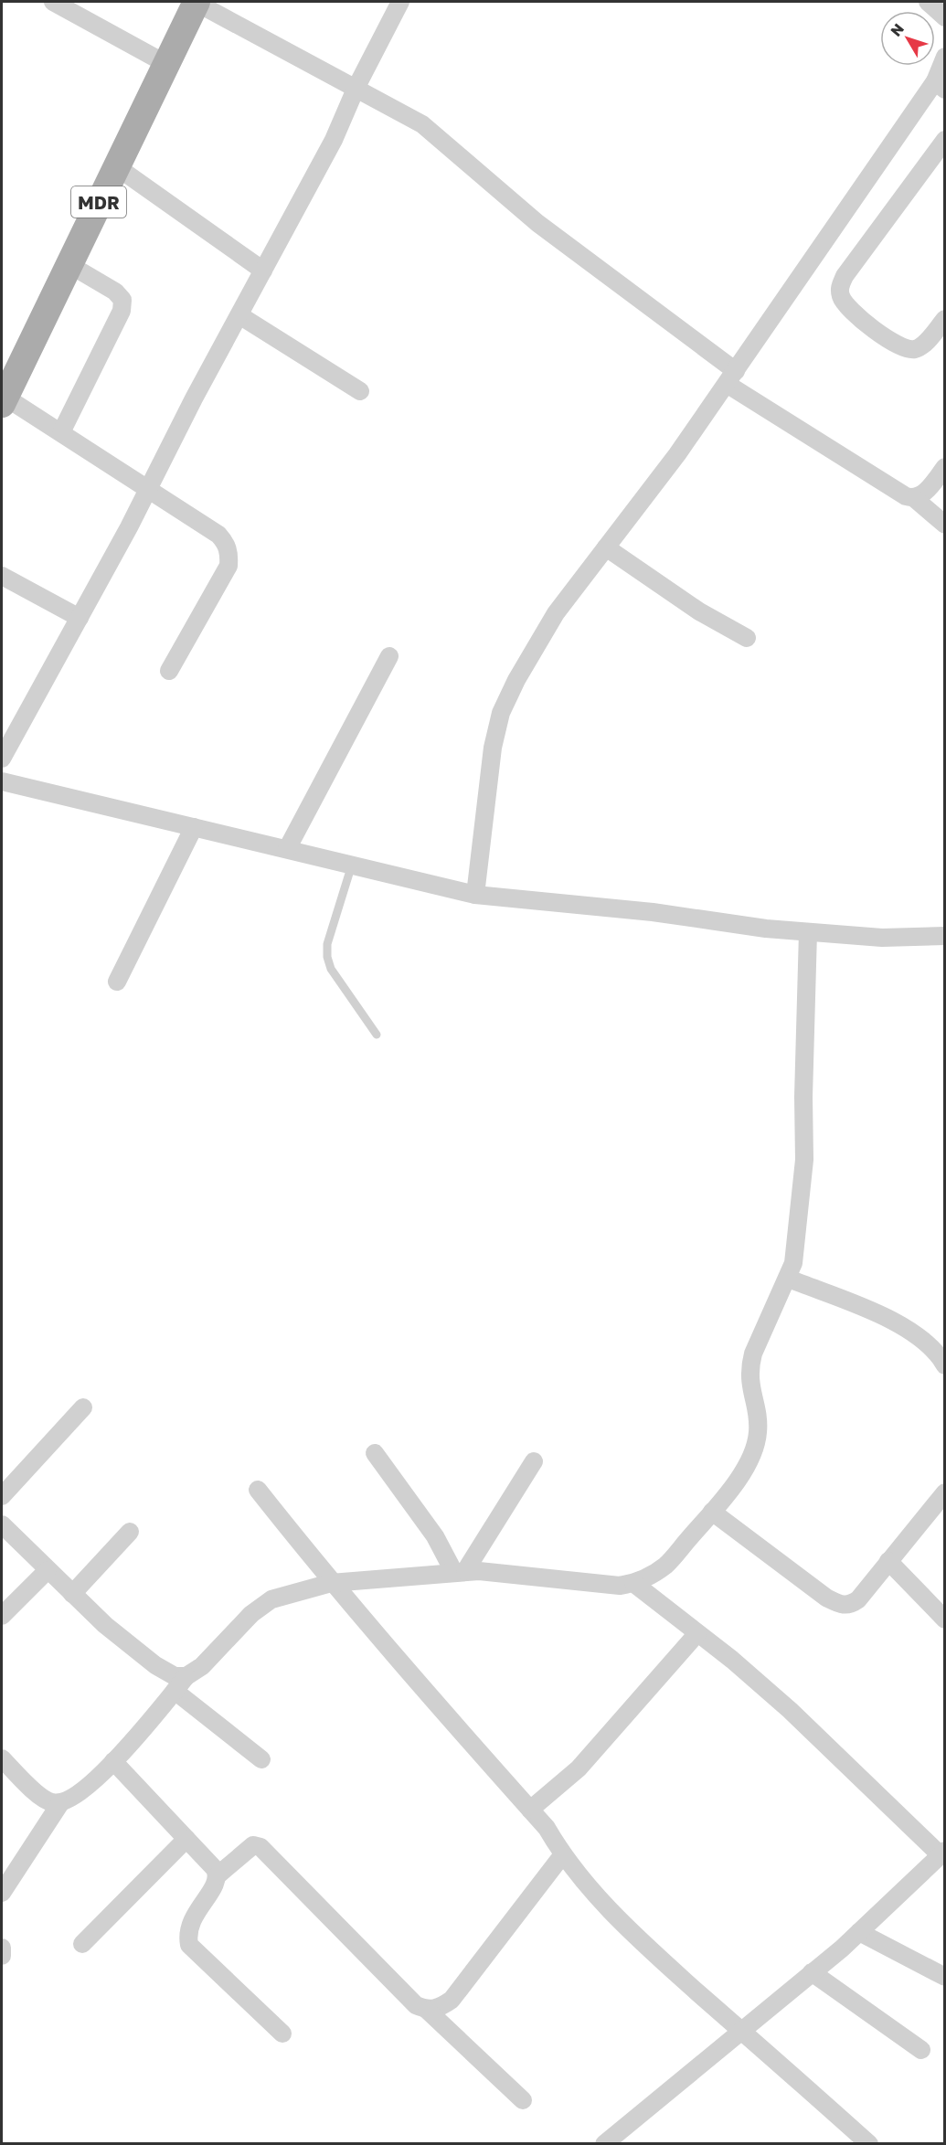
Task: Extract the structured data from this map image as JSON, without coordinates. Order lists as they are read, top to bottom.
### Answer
{
  "streets": {
    "main road": ["MDR"]
  },
  "north": "top left"
}
